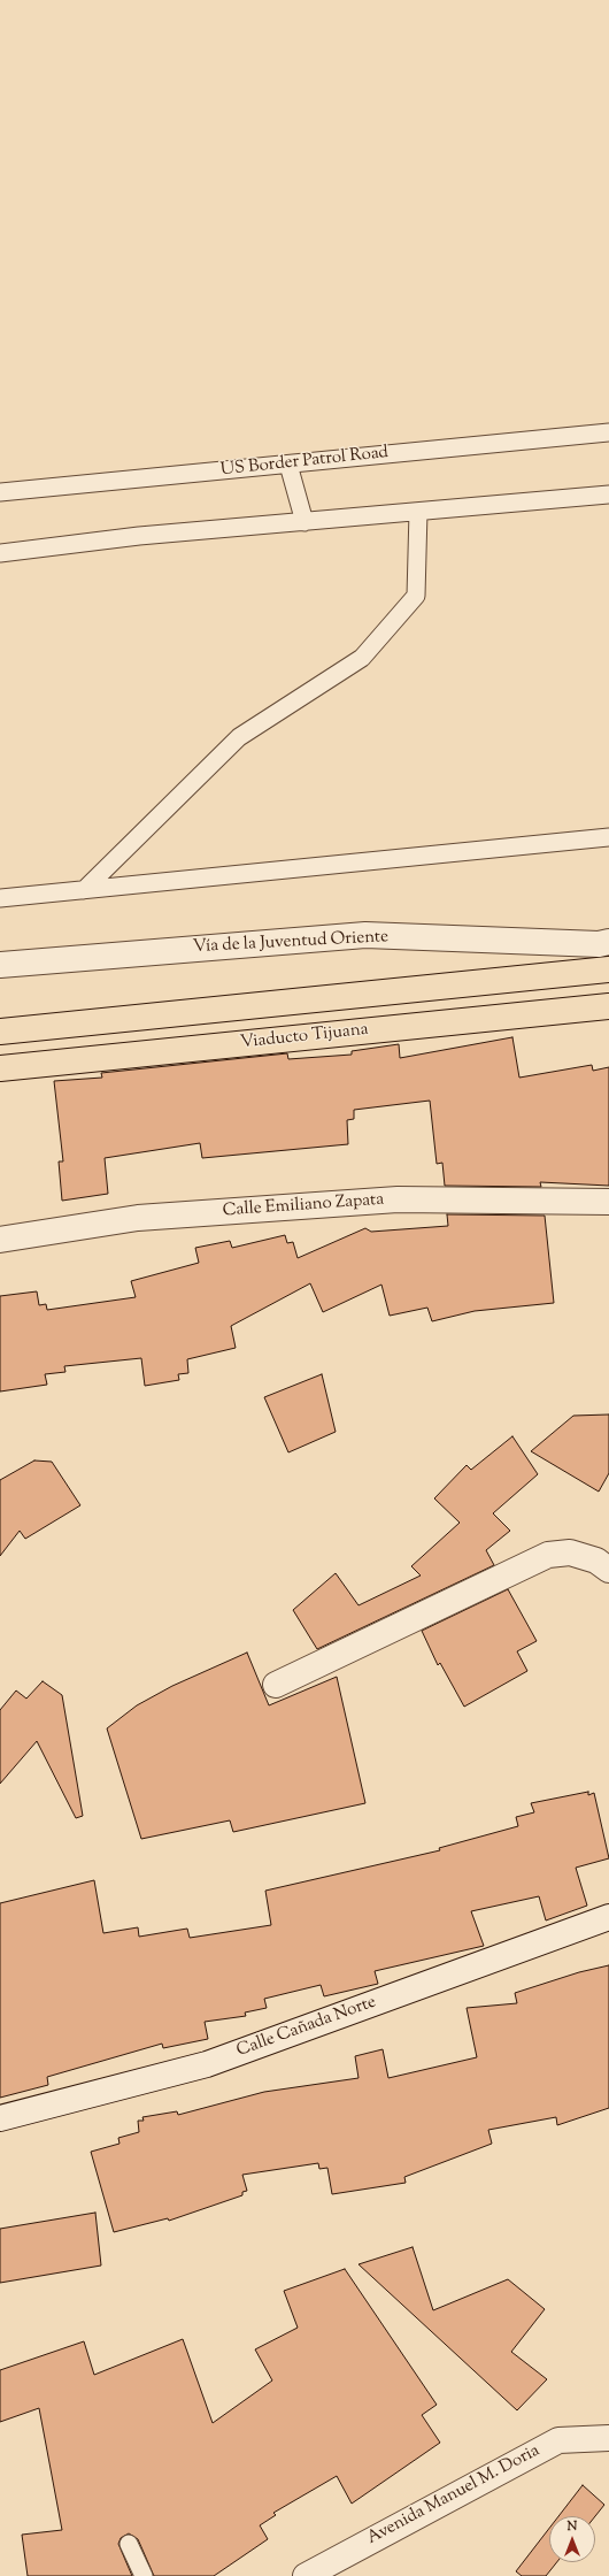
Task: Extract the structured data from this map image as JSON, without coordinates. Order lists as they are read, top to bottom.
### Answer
{
  "streets": {
    "highway": ["Viaducto Tijuana"],
    "street": [
      "Vía de la Juventud Oriente",
      "Calle Emiliano Zapata",
      "Calle Cañada Norte",
      "Avenida Manuel M. Doria"
    ],
    "lane": ["US Border Patrol Road"]
  },
  "north": "top"
}
